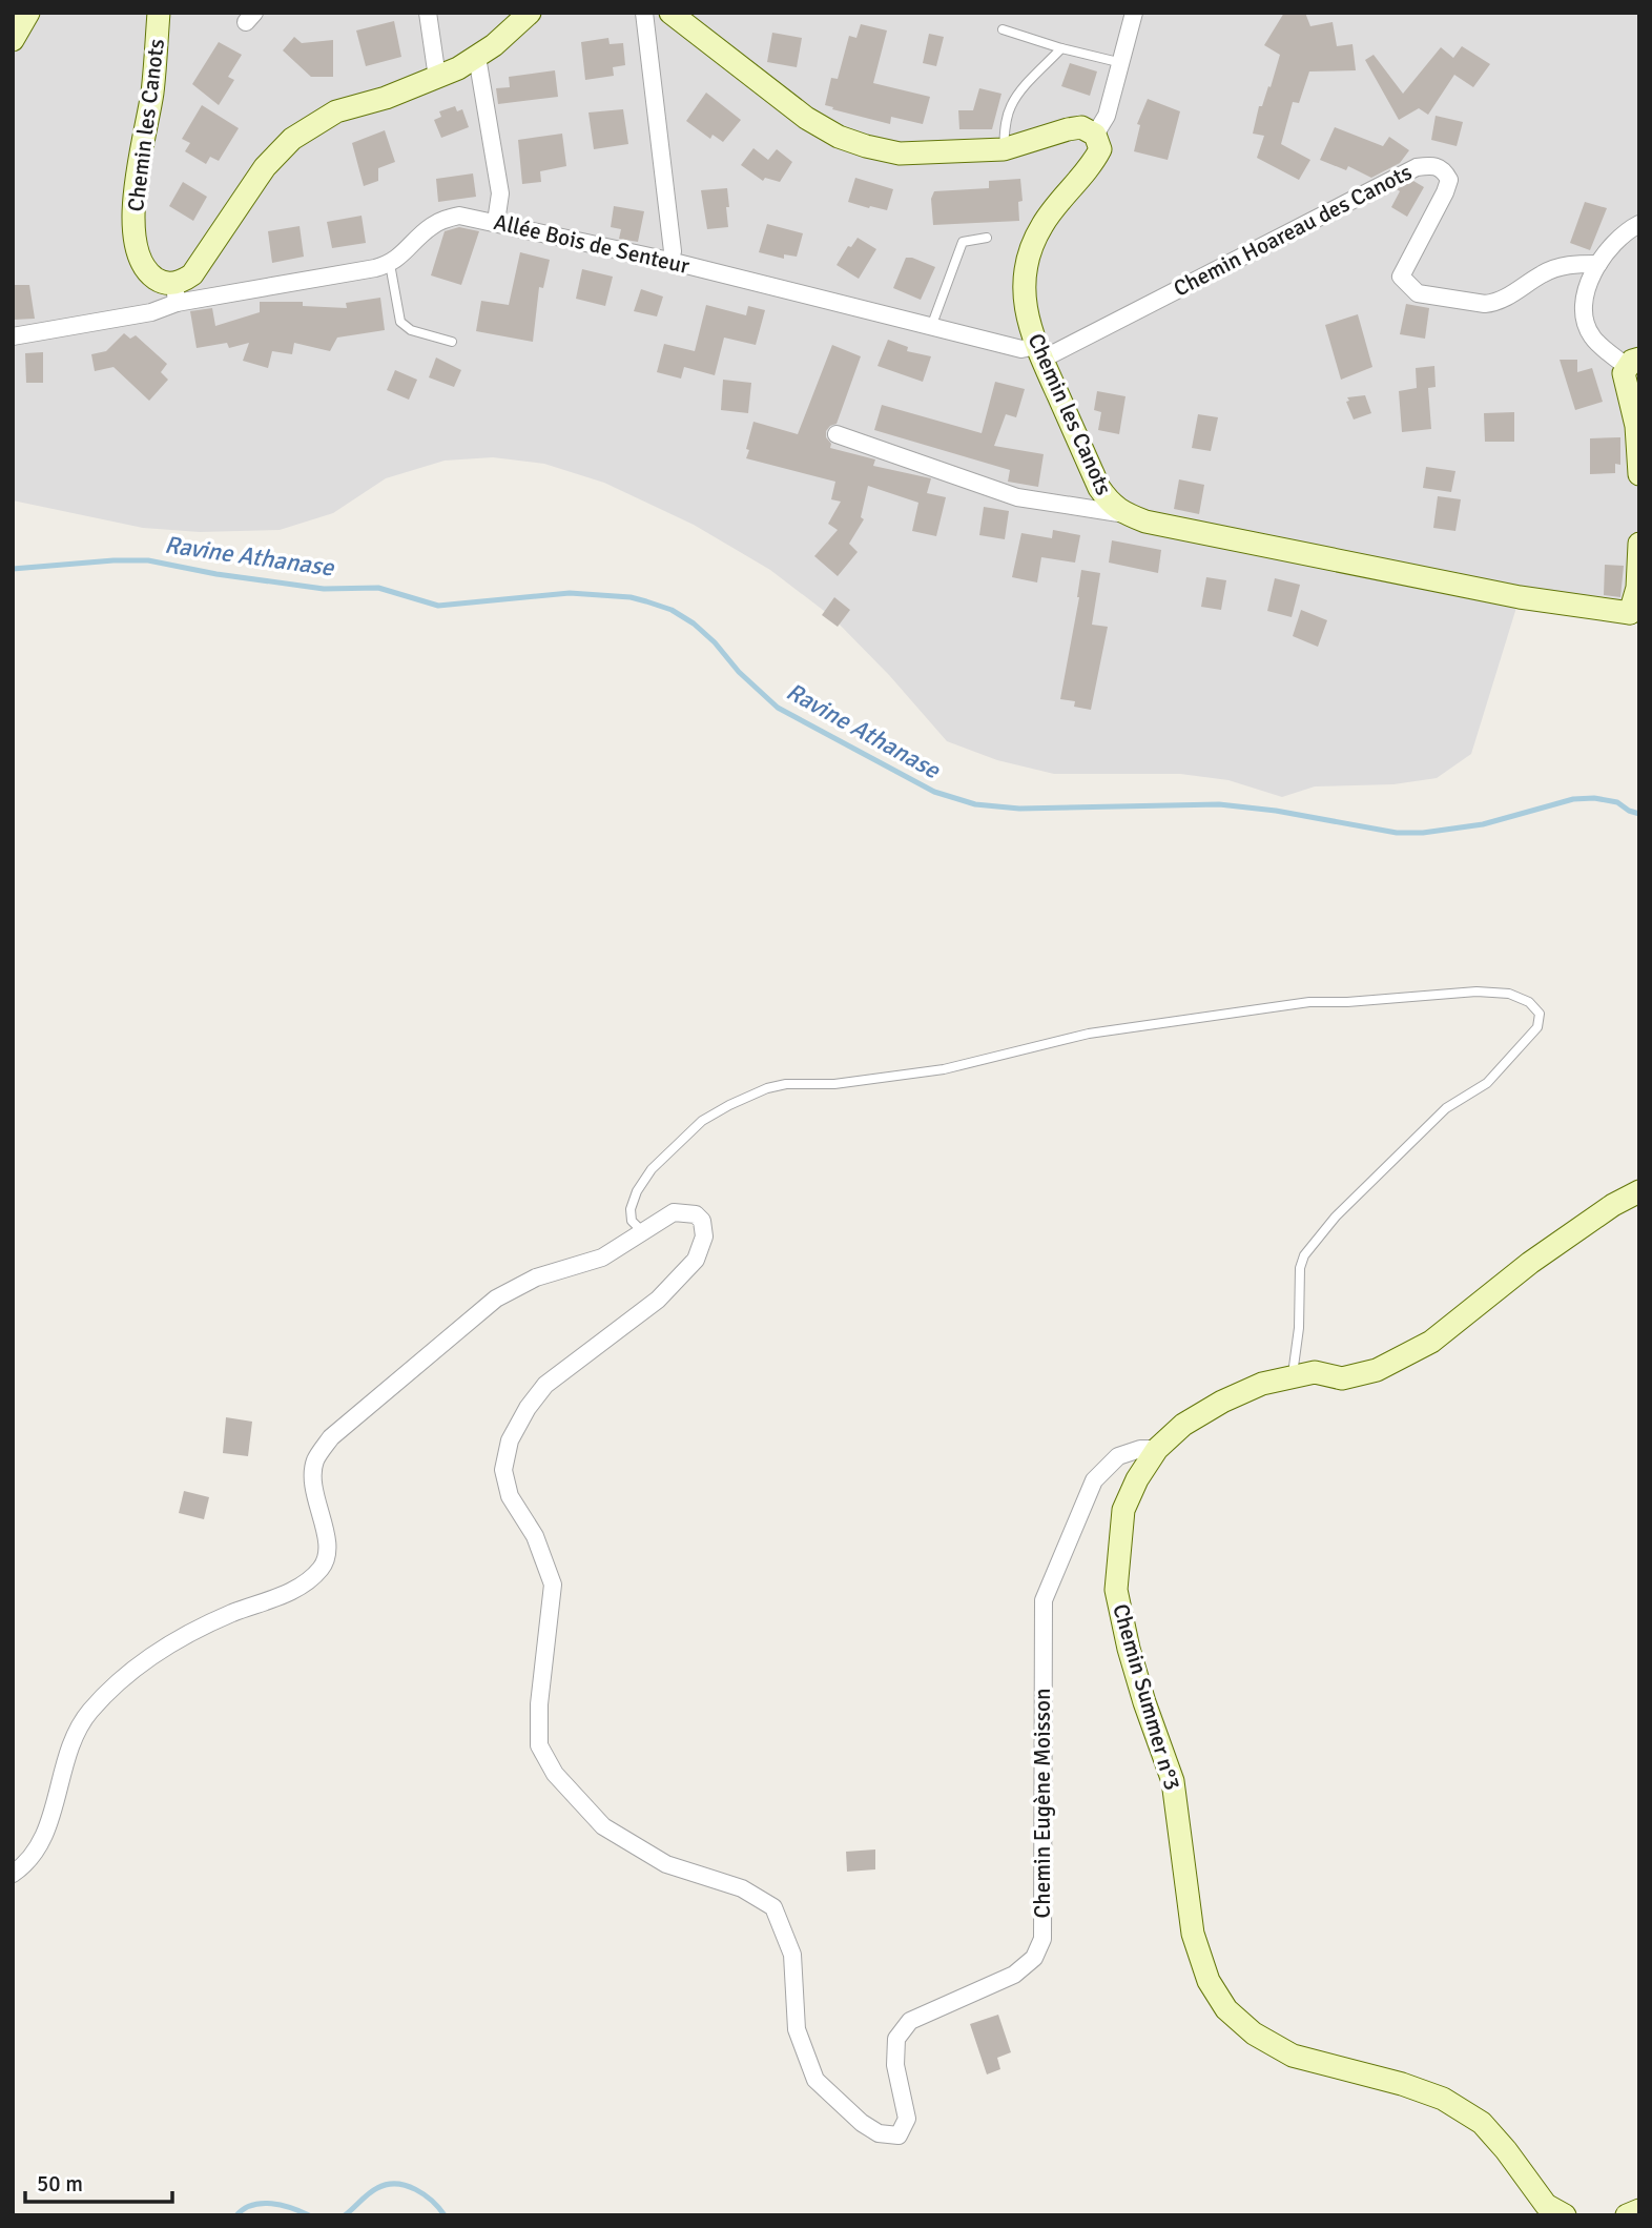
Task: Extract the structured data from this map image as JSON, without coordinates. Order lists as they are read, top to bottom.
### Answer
{
  "streets": {
    "street": [
      "Chemin les Canots",
      "Chemin Hoareau des Canots",
      "Allée Bois de Senteur",
      "Chemin Summer n°3",
      "Chemin Eugène Moisson"
    ]
  },
  "crossings": [
    ["Chemin les Canots", "Chemin Hoareau des Canots"],
    ["Chemin les Canots", "Allée Bois de Senteur"],
    ["Chemin Hoareau des Canots", "Allée Bois de Senteur"],
    ["Chemin Summer n°3", "Chemin Eugène Moisson"]
  ],
  "water": ["Ravine Athanase"],
  "scale_bar": "50 m"
}
